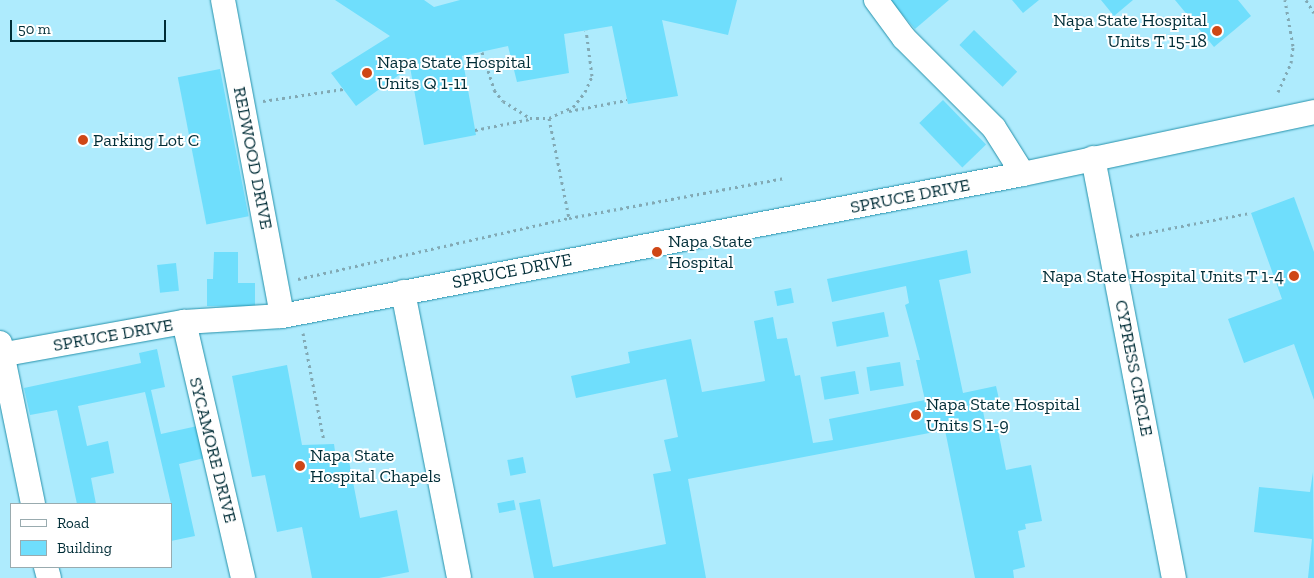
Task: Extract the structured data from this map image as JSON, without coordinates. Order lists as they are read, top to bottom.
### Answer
{
  "streets": {
    "street": [
      "REDWOOD DRIVE",
      "SPRUCE DRIVE",
      "CYPRESS CIRCLE",
      "SYCAMORE DRIVE"
    ]
  },
  "crossings": [
    ["REDWOOD DRIVE", "SPRUCE DRIVE"],
    ["SPRUCE DRIVE", "CYPRESS CIRCLE"],
    ["SPRUCE DRIVE", "SYCAMORE DRIVE"]
  ],
  "places": [
    "Napa State Hospital Units T 15-18",
    "Napa State Hospital Units Q 1-11",
    "Parking Lot C",
    "Napa State Hospital",
    "Napa State Hospital Units T 1-4",
    "Napa State Hospital Units S 1-9",
    "Napa State Hospital Chapels"
  ],
  "legend": ["Road", "Building"],
  "scale_bar": "50 m"
}
